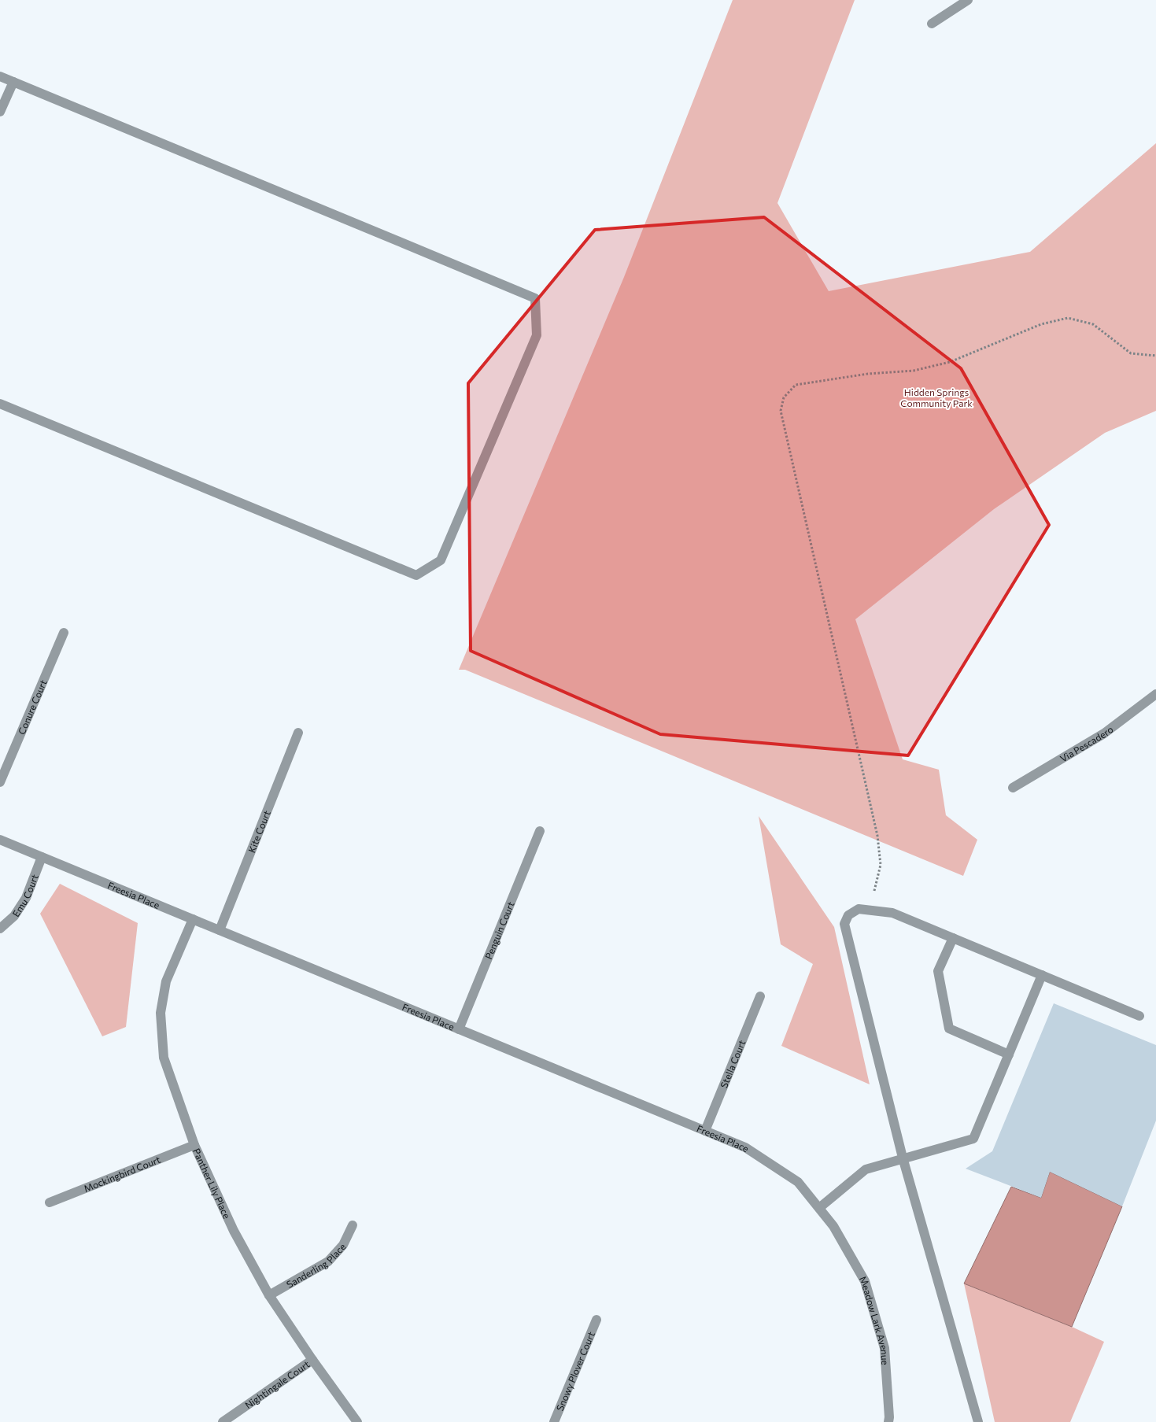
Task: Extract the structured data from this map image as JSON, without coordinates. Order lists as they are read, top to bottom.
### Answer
{
  "streets": {
    "street": [
      "Conure Court",
      "Via Pescadero",
      "Kite Court",
      "Emu Court",
      "Freesia Place",
      "Penguin Court",
      "Stella Court",
      "Mockingbird Court",
      "Panther Lily Place",
      "Sanderling Place",
      "Meadow Lark Avenue",
      "Snowy Plover Court",
      "Nightingale Court"
    ]
  },
  "crossings": [
    ["Kite Court", "Freesia Place"],
    ["Emu Court", "Freesia Place"],
    ["Freesia Place", "Penguin Court"],
    ["Freesia Place", "Stella Court"],
    ["Freesia Place", "Panther Lily Place"],
    ["Freesia Place", "Meadow Lark Avenue"],
    ["Mockingbird Court", "Panther Lily Place"],
    ["Panther Lily Place", "Sanderling Place"],
    ["Panther Lily Place", "Nightingale Court"]
  ],
  "parks": ["Hidden Springs Community Park"]
}
